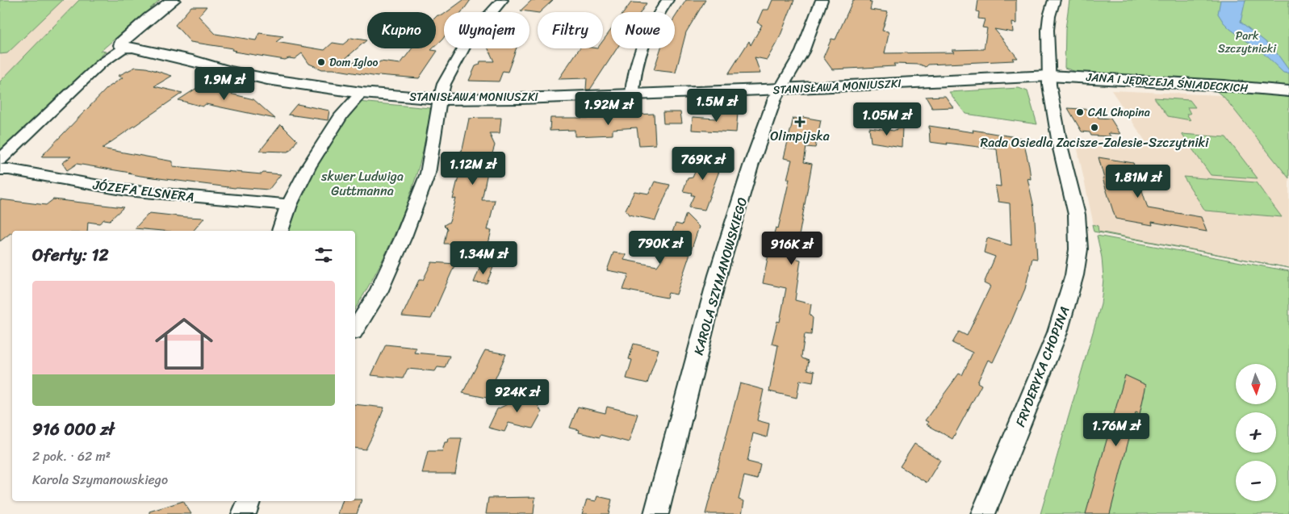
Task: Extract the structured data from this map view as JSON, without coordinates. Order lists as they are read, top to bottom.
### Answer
{
  "streets": {
    "street": [
      "JANA I JĘDRZEJA ŚNIADECKICH",
      "STANISŁAWA MONIUSZKI",
      "JÓZEFA ELSNERA",
      "KAROLA SZYMANOWSKIEGO",
      "FRYDERYKA CHOPINA"
    ]
  },
  "crossings": [
    ["JANA I JĘDRZEJA ŚNIADECKICH", "STANISŁAWA MONIUSZKI"],
    ["JANA I JĘDRZEJA ŚNIADECKICH", "FRYDERYKA CHOPINA"],
    ["STANISŁAWA MONIUSZKI", "KAROLA SZYMANOWSKIEGO"],
    ["STANISŁAWA MONIUSZKI", "FRYDERYKA CHOPINA"]
  ],
  "parks": ["Park Szczytnicki", "skwer Ludwiga Guttmanna"],
  "places": {
    "other": ["Dom Igloo", "CAL Chopina", "Rada Osiedla Zacisze-Zalesie-Szczytniki"],
    "health": ["Olimpijska"]
  },
  "north": "bottom",
  "page": {
    "chip": [
      "Kupno",
      "Wynajem",
      "Filtry",
      "Nowe"
    ],
    "price": [
      "1.9M zł",
      "1.5M zł",
      "1.92M zł",
      "1.05M zł",
      "769K zł",
      "1.12M zł",
      "1.81M zł",
      "790K zł",
      "916K zł",
      "1.34M zł",
      "924K zł",
      "1.76M zł"
    ],
    "heading": "Oferty: 12",
    "list": [
      {
        "name": "916 000 zł",
        "note": "2 pok. · 62 m² · Karola Szymanowskiego"
      }
    ],
    "map_buttons": ["+", "−"]
  }
}
